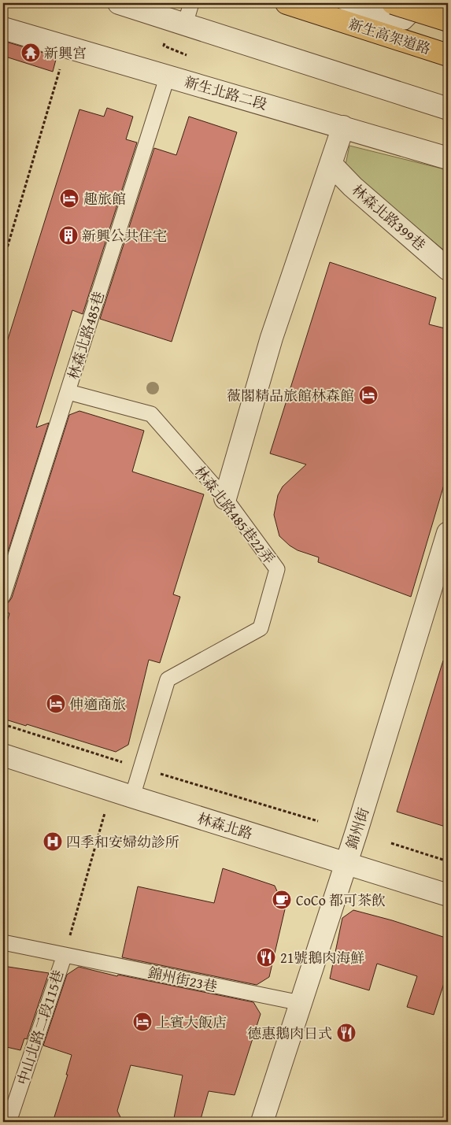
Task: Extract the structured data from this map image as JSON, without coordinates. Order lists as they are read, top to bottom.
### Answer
{
  "streets": {
    "highway": ["新生高架道路"],
    "street": [
      "新生北路二段",
      "林森北路399巷",
      "林森北路",
      "錦州街"
    ],
    "lane": [
      "林森北路485巷",
      "林森北路485巷22弄",
      "錦州街23巷",
      "中山北路二段115巷"
    ]
  },
  "crossings": [
    ["新生北路二段", "林森北路485巷"],
    ["林森北路485巷", "林森北路485巷22弄"],
    ["林森北路485巷22弄", "林森北路"],
    ["林森北路", "錦州街"],
    ["錦州街", "錦州街23巷"],
    ["錦州街23巷", "中山北路二段115巷"]
  ],
  "places": {
    "temple": ["新興宮"],
    "hotel": [
      "趣旅館",
      "薇閣精品旅館林森館",
      "伸適商旅",
      "上賓大飯店"
    ],
    "building": ["新興公共住宅"],
    "hospital": ["四季和安婦幼診所"],
    "cafe": ["CoCo 都可茶飲"],
    "restaurant": ["21號鵝肉海鮮", "德惠鵝肉日式"]
  }
}
